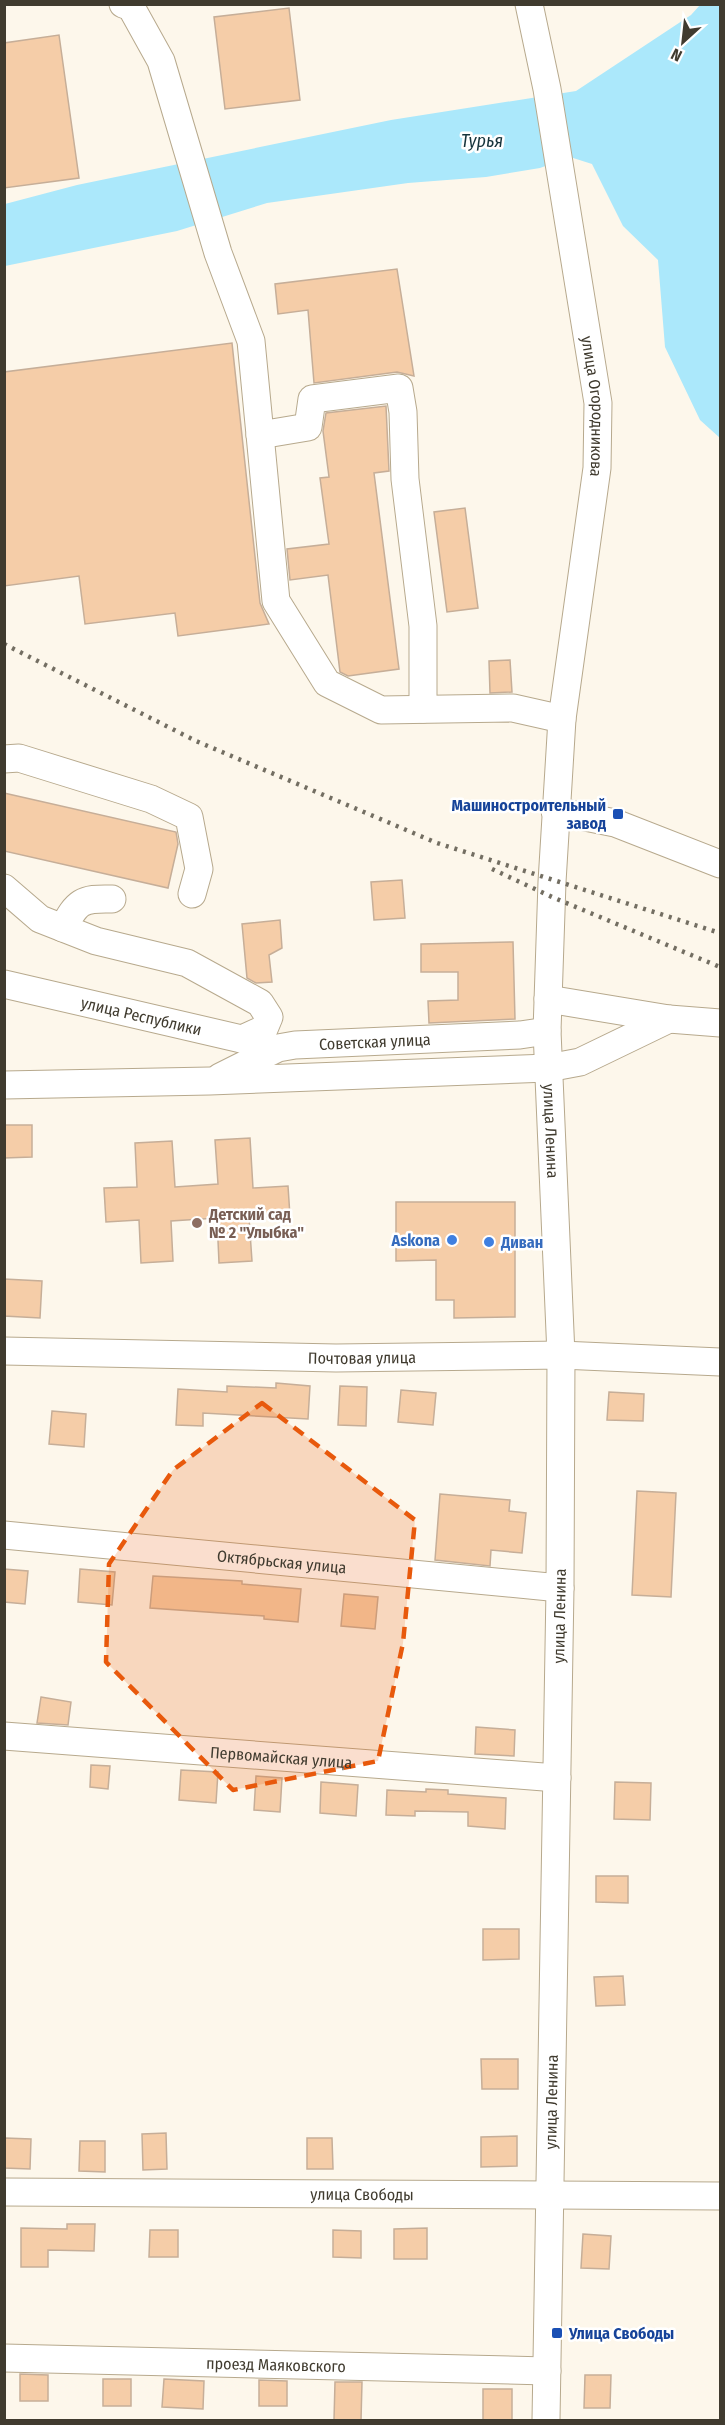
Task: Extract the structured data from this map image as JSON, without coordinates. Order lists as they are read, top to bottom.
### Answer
{
  "streets": {
    "street": [
      "улица Огородникова",
      "улица Республики",
      "Советская улица",
      "улица Ленина",
      "Почтовая улица",
      "Октябрьская улица",
      "Первомайская улица",
      "улица Свободы",
      "проезд Маяковского"
    ]
  },
  "crossings": [
    ["улица Огородникова", "улица Ленина"],
    ["улица Республики", "Советская улица"],
    ["Советская улица", "улица Ленина"],
    ["улица Ленина", "Почтовая улица"],
    ["улица Ленина", "Октябрьская улица"],
    ["улица Ленина", "Первомайская улица"],
    ["улица Ленина", "улица Свободы"],
    ["улица Ленина", "проезд Маяковского"]
  ],
  "water": ["Турья"],
  "places": {
    "transit": ["Машиностроительный завод", "Улица Свободы"],
    "other": ["Детский сад № 2 \"Улыбка\"", "Askona", "Диван"]
  },
  "north": "bottom left"
}
